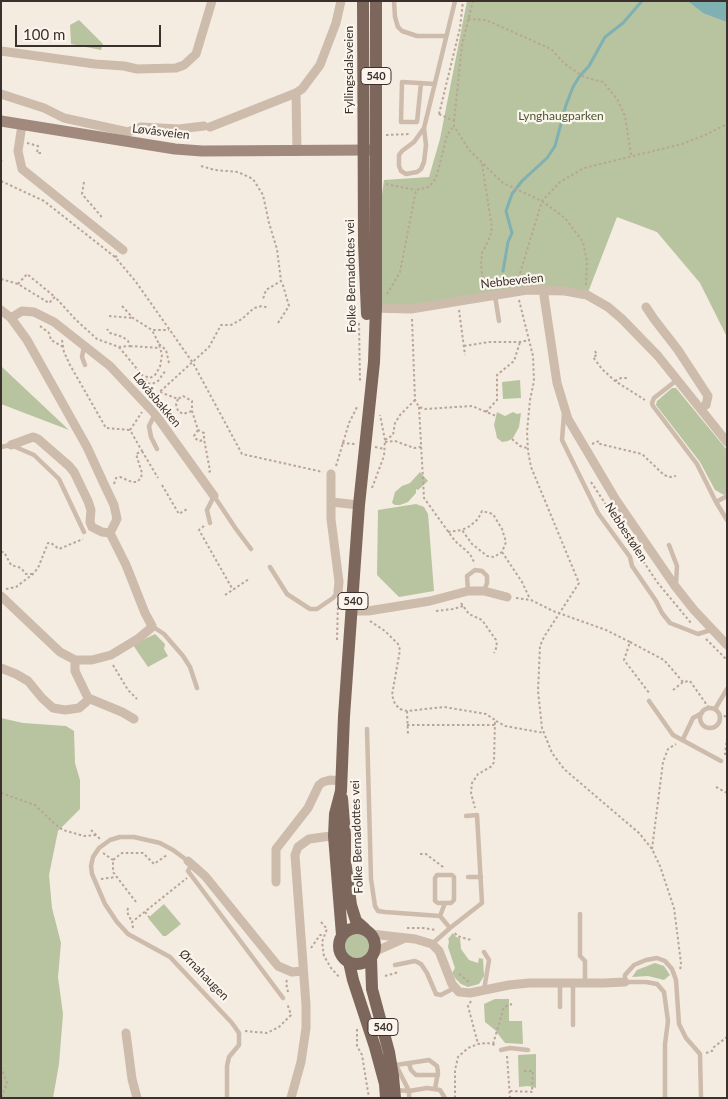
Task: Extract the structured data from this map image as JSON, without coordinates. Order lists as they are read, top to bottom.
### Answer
{
  "streets": {
    "main road": [
      "Fyllingsdalsveien",
      "540",
      "Løvåsveien",
      "Folke Bernadottes vei"
    ],
    "street": ["Nebbeveien", "Løvåsbakken", "Nebbestølen"],
    "lane": ["Ørnahaugen"]
  },
  "crossings": [
    ["Fyllingsdalsveien", "Løvåsveien"],
    ["Fyllingsdalsveien", "Folke Bernadottes vei"],
    ["540", "Løvåsveien"],
    ["540", "Folke Bernadottes vei"],
    ["Løvåsveien", "Folke Bernadottes vei"],
    ["Folke Bernadottes vei", "Nebbeveien"],
    ["Nebbeveien", "Nebbestølen"]
  ],
  "parks": ["Lynghaugparken"],
  "scale_bar": "100 m"
}
